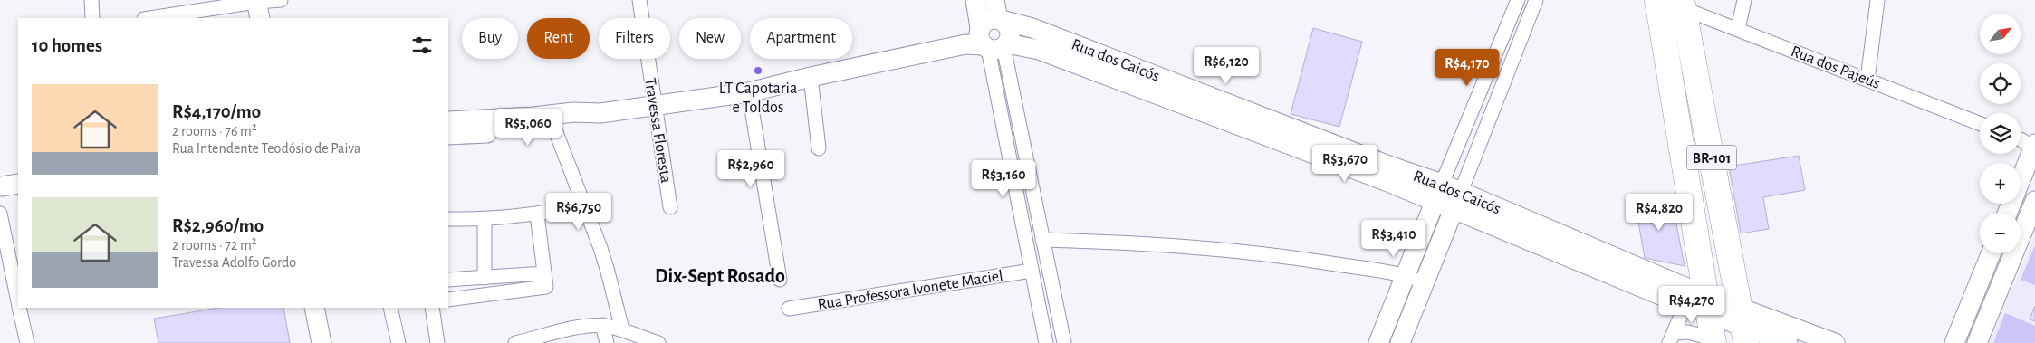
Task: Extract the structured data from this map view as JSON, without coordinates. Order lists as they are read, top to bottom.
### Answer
{
  "streets": {
    "highway": ["BR-101"],
    "street": [
      "Rua dos Caicós",
      "Rua dos Pajeús",
      "Travessa Floresta",
      "Rua Professora Ivonete Maciel"
    ]
  },
  "crossings": [
    ["Rua dos Caicós", "Travessa Floresta"],
    ["Rua dos Caicós", "BR-101"],
    ["Rua dos Pajeús", "BR-101"]
  ],
  "districts": ["Dix-Sept Rosado"],
  "places": ["LT Capotaria e Toldos"],
  "north": "top right",
  "page": {
    "map_buttons": ["+", "−"],
    "chip": [
      "Buy",
      "Rent",
      "Filters",
      "New",
      "Apartment"
    ],
    "heading": "10 homes",
    "price": [
      "R$6,120",
      "R$4,170",
      "R$5,060",
      "R$3,670",
      "R$2,960",
      "R$3,160",
      "R$6,750",
      "R$4,820",
      "R$3,410",
      "R$4,270"
    ],
    "list": [
      {
        "name": "R$4,170/mo",
        "note": "2 rooms · 76 m² · Rua Intendente Teodósio de Paiva"
      },
      {
        "name": "R$2,960/mo",
        "note": "2 rooms · 72 m² · Travessa Adolfo Gordo"
      }
    ]
  }
}
